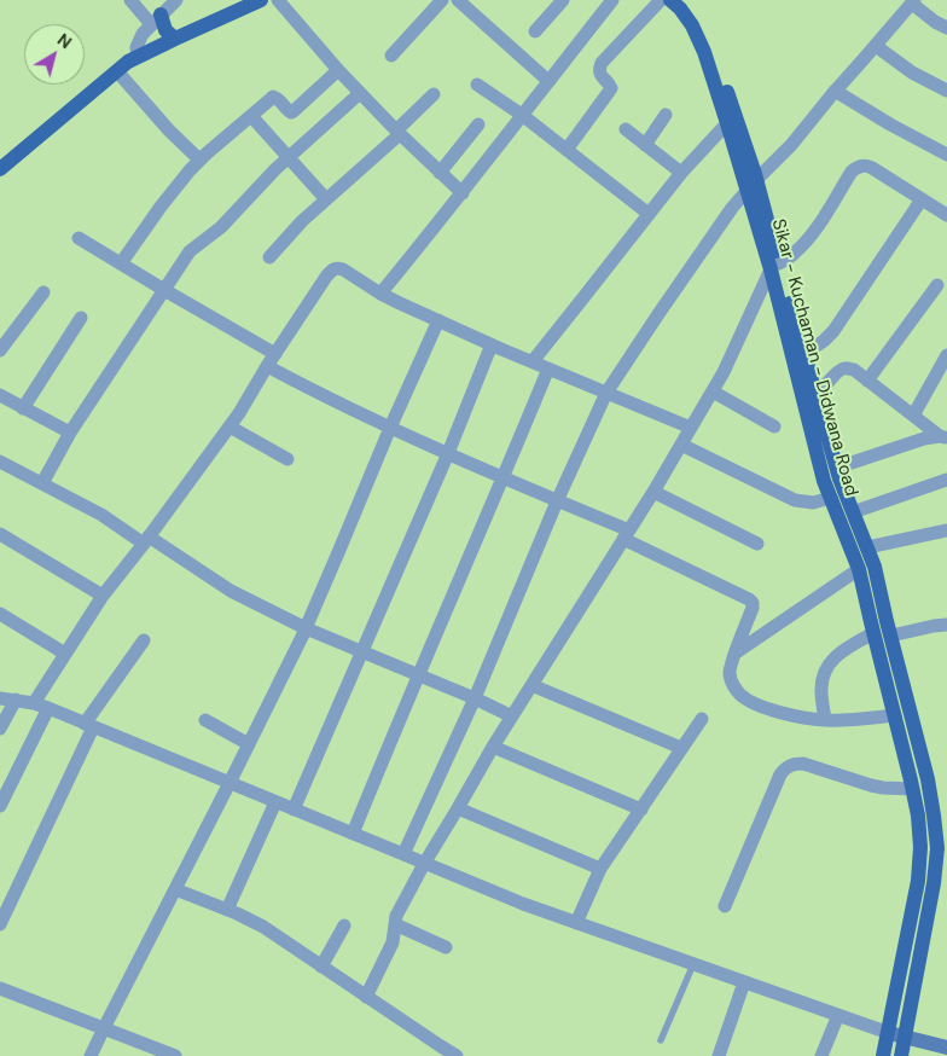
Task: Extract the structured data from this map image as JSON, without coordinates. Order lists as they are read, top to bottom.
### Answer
{
  "streets": {
    "main road": ["Sikar - Kuchaman - Didwana Road"]
  },
  "north": "top right"
}
